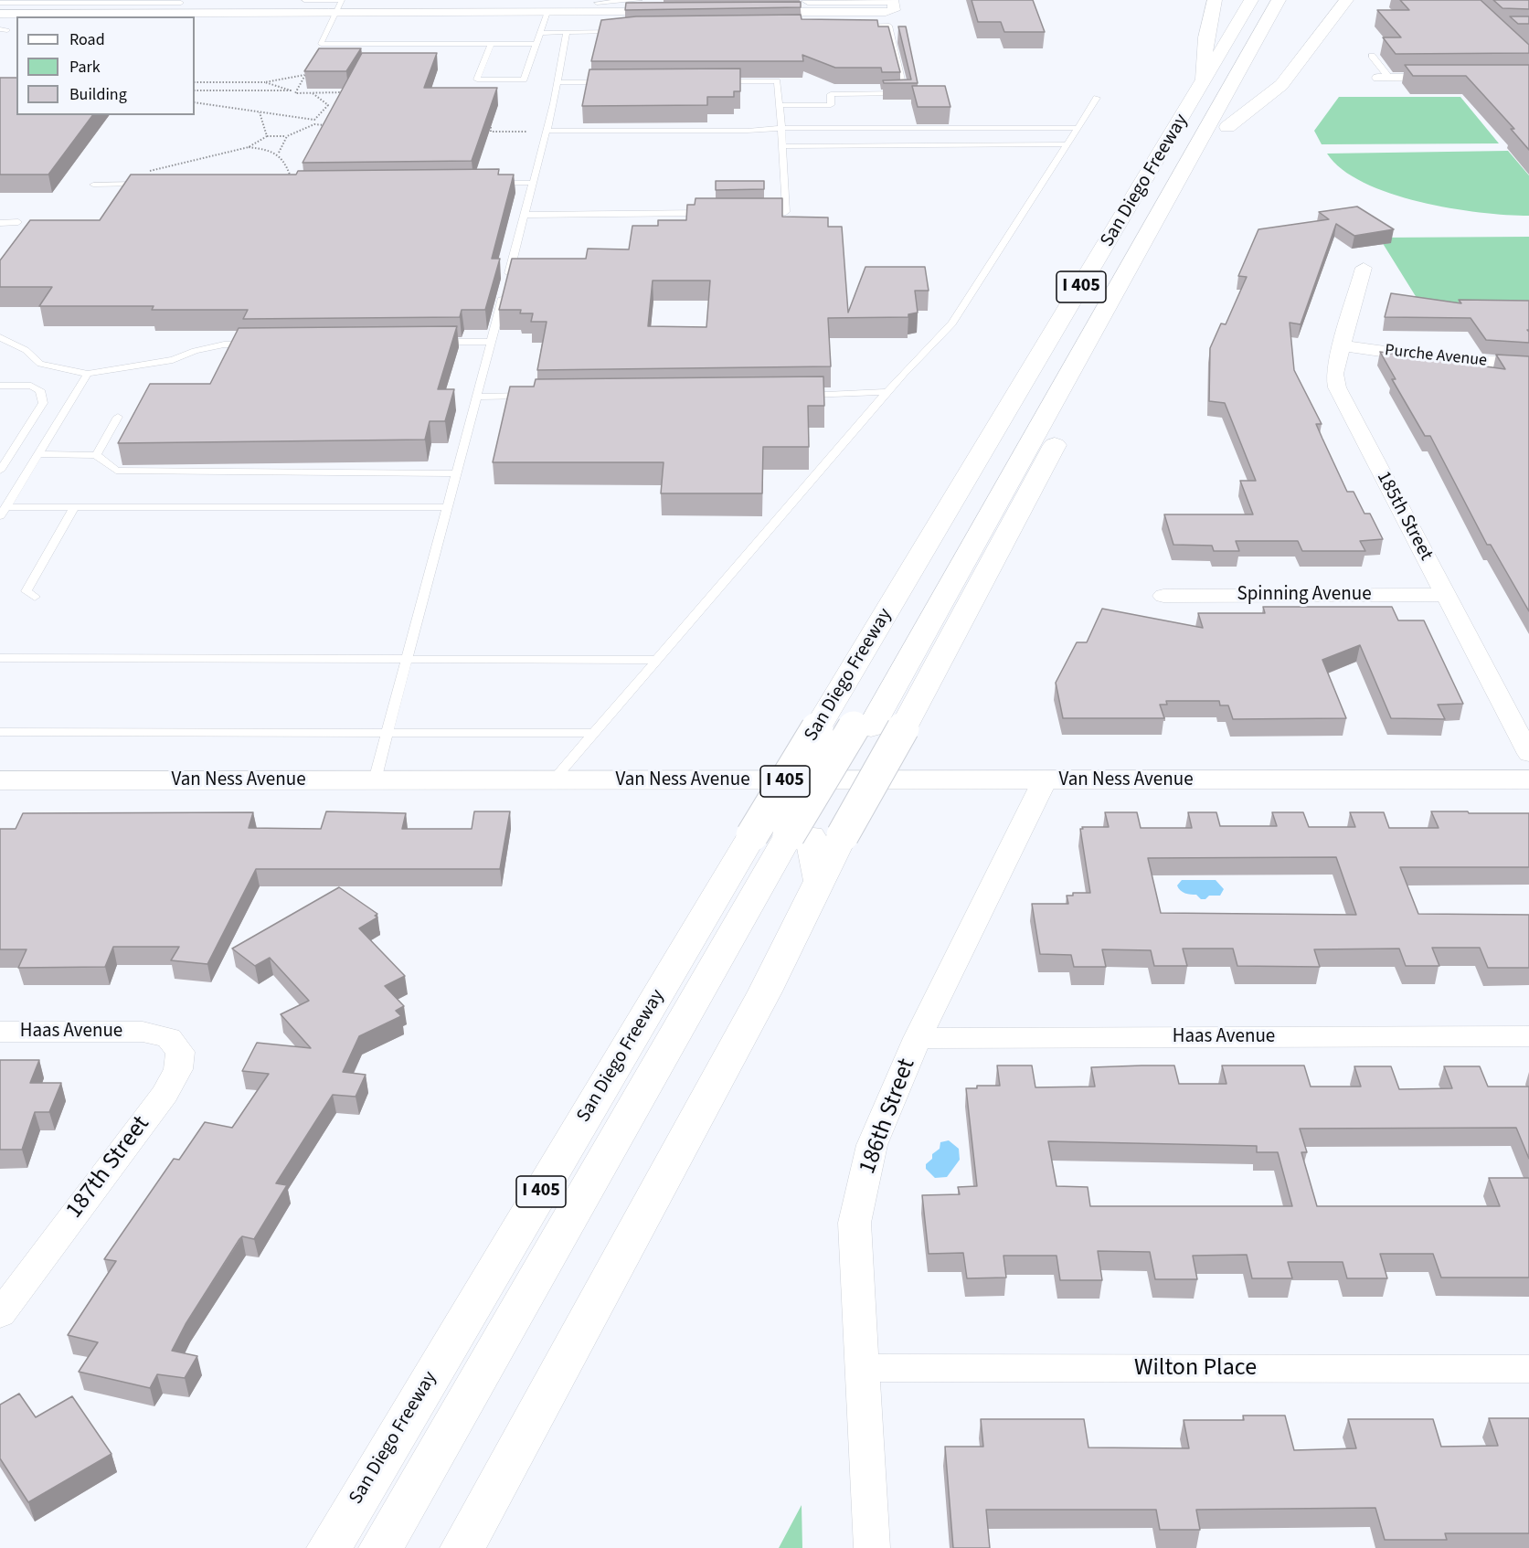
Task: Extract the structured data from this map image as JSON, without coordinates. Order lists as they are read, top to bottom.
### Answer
{
  "streets": {
    "main road": ["San Diego Freeway", "I 405", "Van Ness Avenue"],
    "street": [
      "Purche Avenue",
      "185th Street",
      "Spinning Avenue",
      "Haas Avenue",
      "186th Street",
      "187th Street",
      "Wilton Place"
    ]
  },
  "crossings": [
    ["Purche Avenue", "185th Street"],
    ["185th Street", "Spinning Avenue"],
    ["Van Ness Avenue", "186th Street"],
    ["Haas Avenue", "186th Street"],
    ["Haas Avenue", "187th Street"],
    ["186th Street", "Wilton Place"]
  ],
  "legend": ["Road", "Park", "Building"]
}
